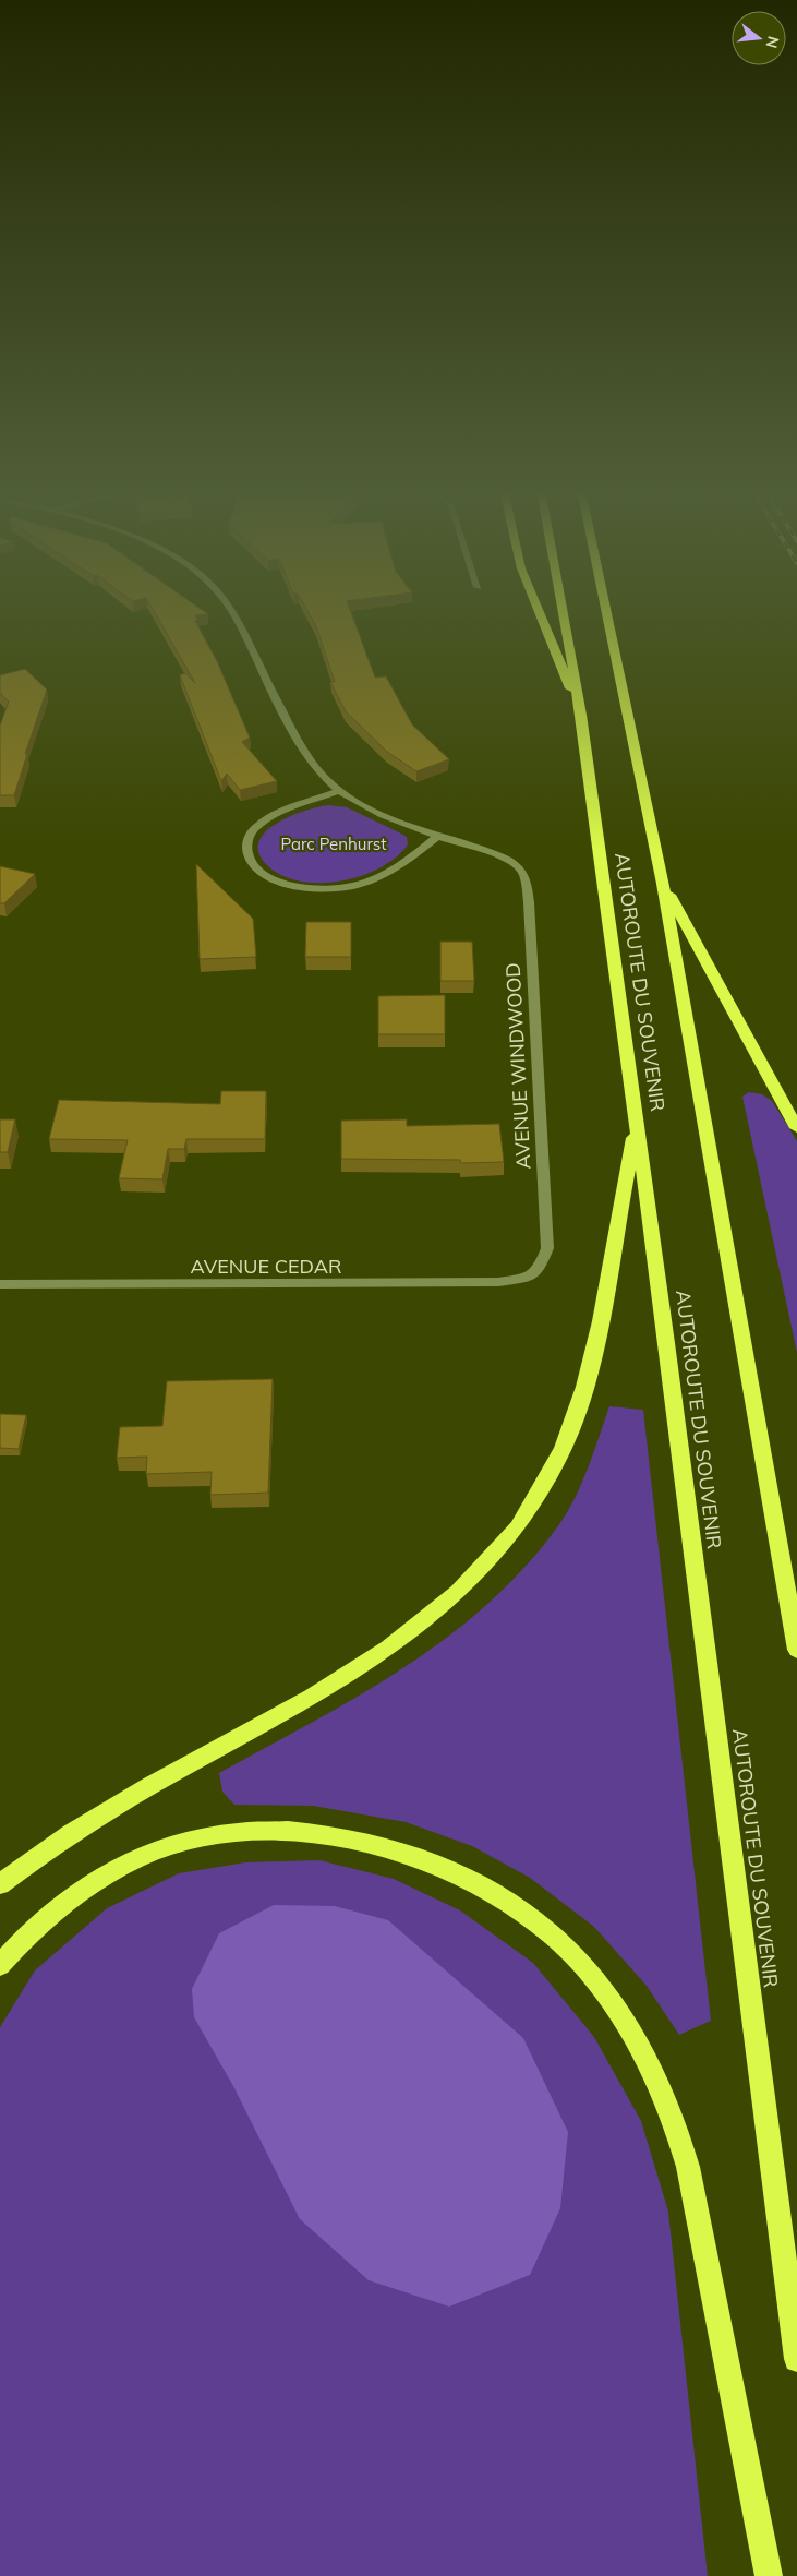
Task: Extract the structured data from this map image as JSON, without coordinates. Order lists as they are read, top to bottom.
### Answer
{
  "streets": {
    "highway": ["AUTOROUTE DU SOUVENIR"],
    "street": ["AVENUE WINDWOOD", "AVENUE CEDAR"]
  },
  "crossings": [
    ["AVENUE WINDWOOD", "AVENUE CEDAR"]
  ],
  "parks": ["Parc Penhurst"],
  "north": "right"
}
